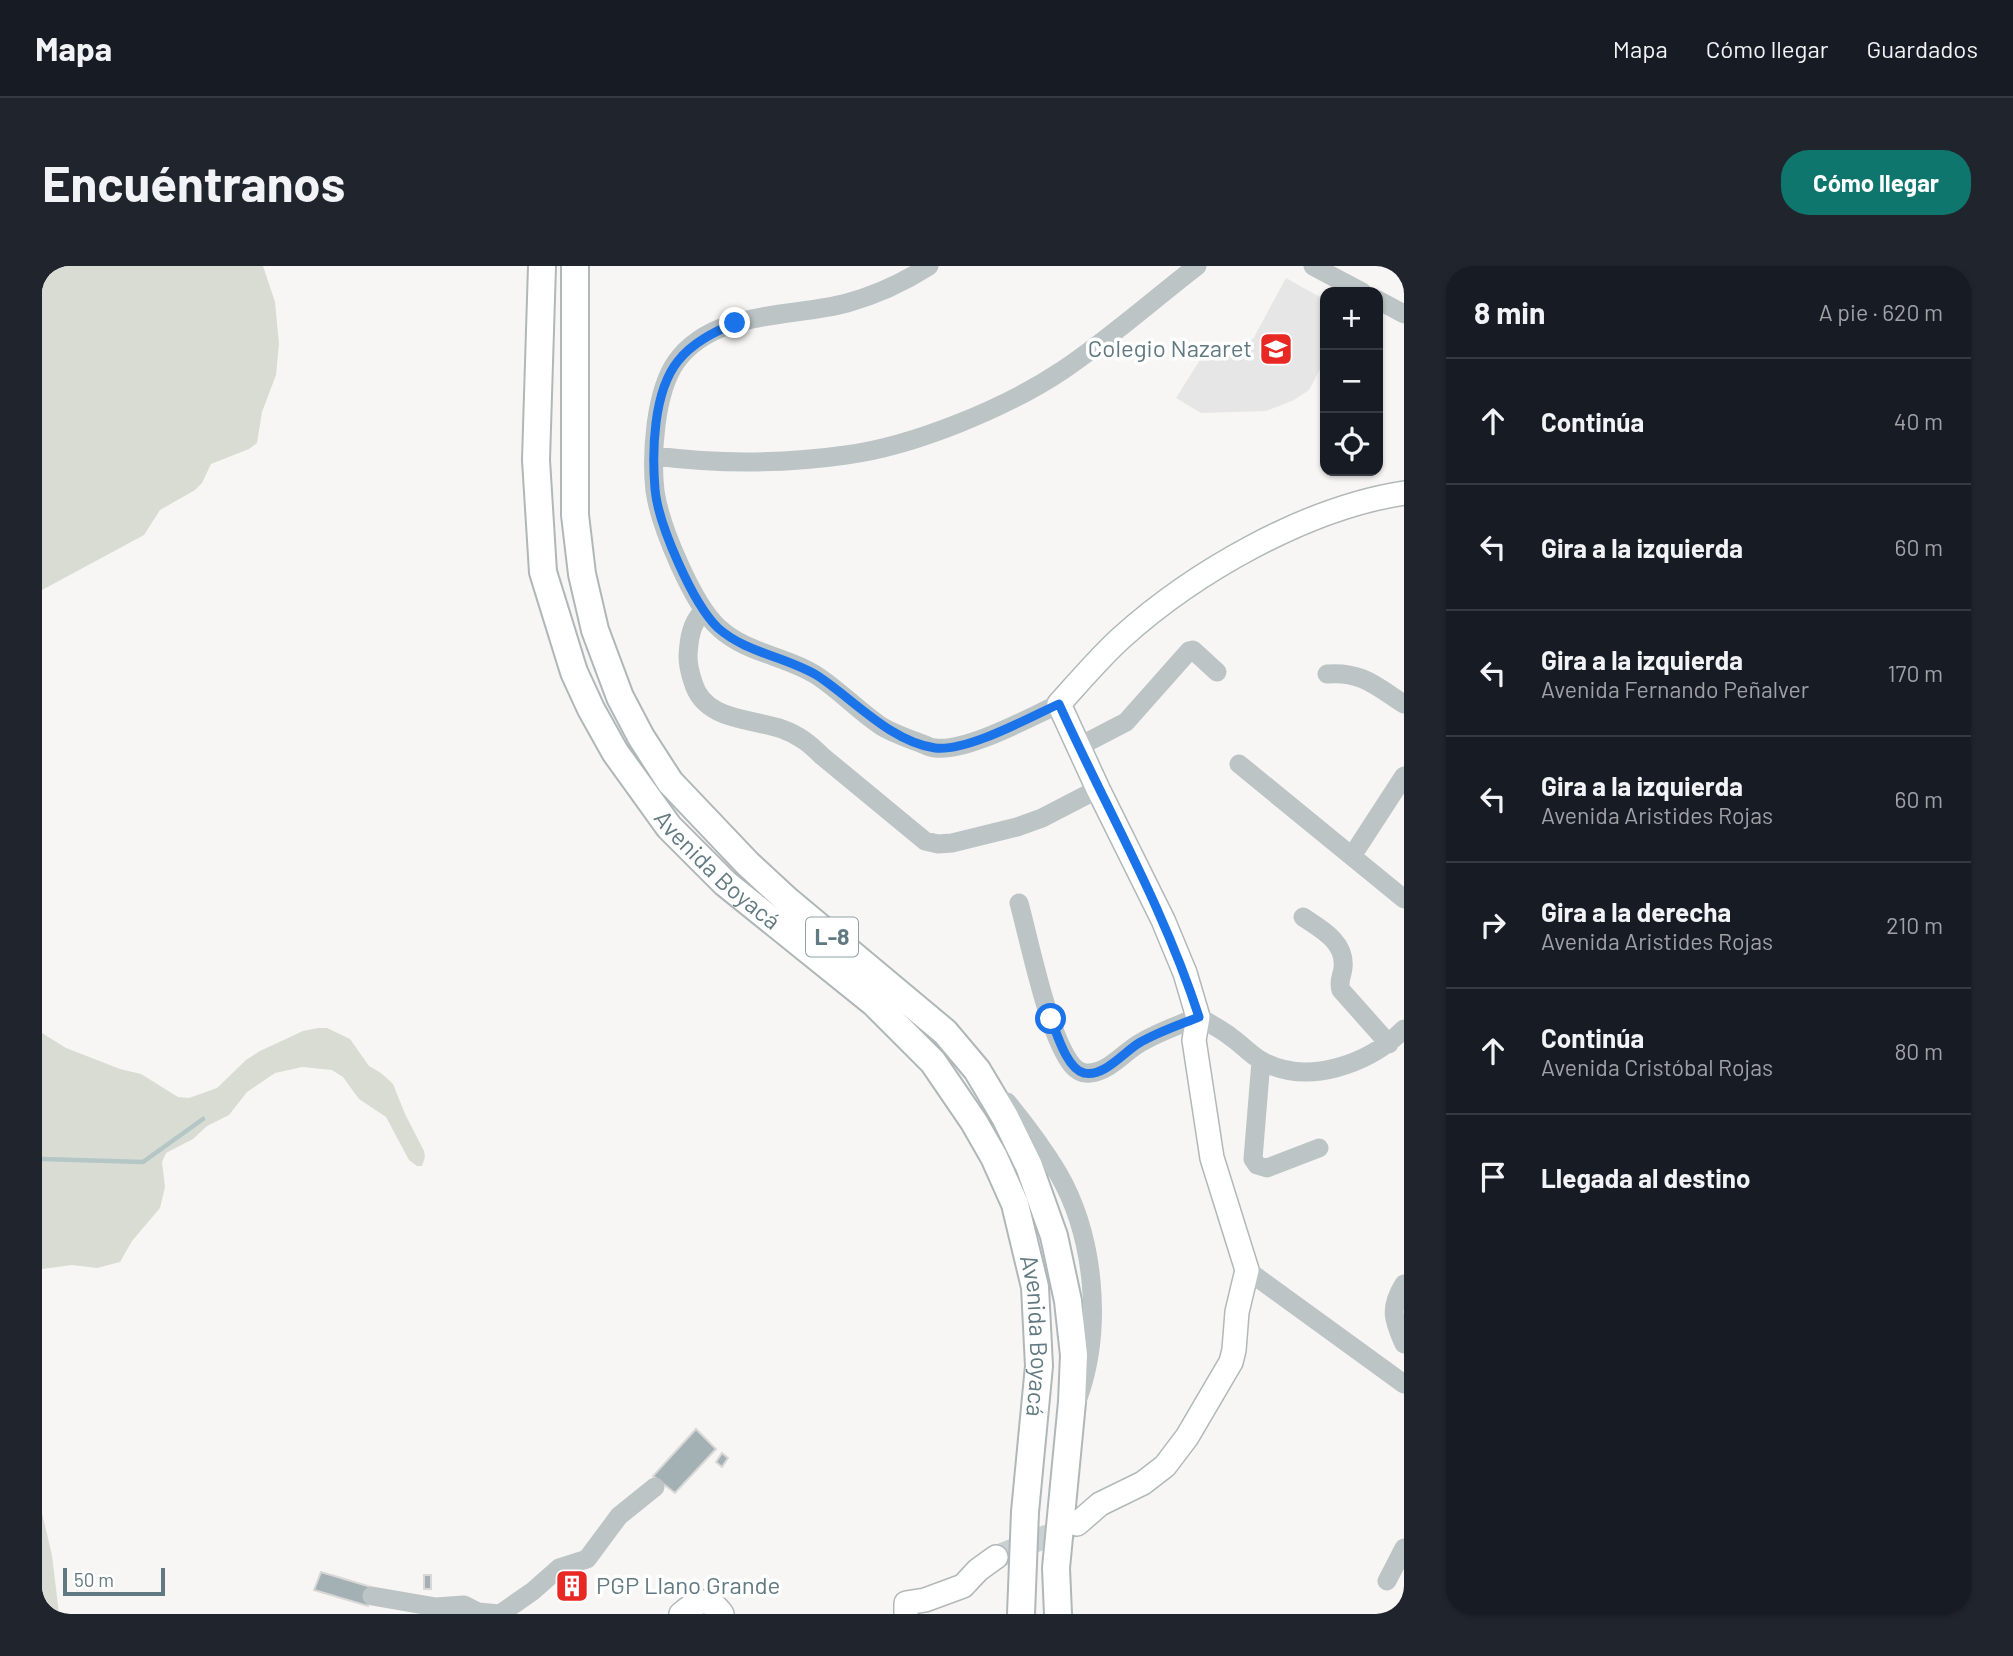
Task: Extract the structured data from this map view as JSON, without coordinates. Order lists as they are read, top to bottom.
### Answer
{
  "streets": {
    "highway": ["Avenida Boyacá", "L-8"]
  },
  "places": {
    "school or university": ["Colegio Nazaret"],
    "building": ["PGP Llano Grande"]
  },
  "scale_bar": "50 m",
  "page": {
    "header": "Mapa",
    "nav": ["Mapa", "Cómo llegar", "Guardados"],
    "buttons": "Cómo llegar",
    "title": "Encuéntranos",
    "heading": ["8 min", "A pie · 620 m"],
    "map_buttons": ["+", "−"],
    "list": [
      ["Continúa", "40 m"],
      ["Gira a la izquierda", "60 m"],
      ["Gira a la izquierda", "Avenida Fernando Peñalver", "170 m"],
      ["Gira a la izquierda", "Avenida Aristides Rojas", "60 m"],
      ["Gira a la derecha", "Avenida Aristides Rojas", "210 m"],
      ["Continúa", "Avenida Cristóbal Rojas", "80 m"],
      "Llegada al destino"
    ],
    "scale": "50 m"
  }
}
